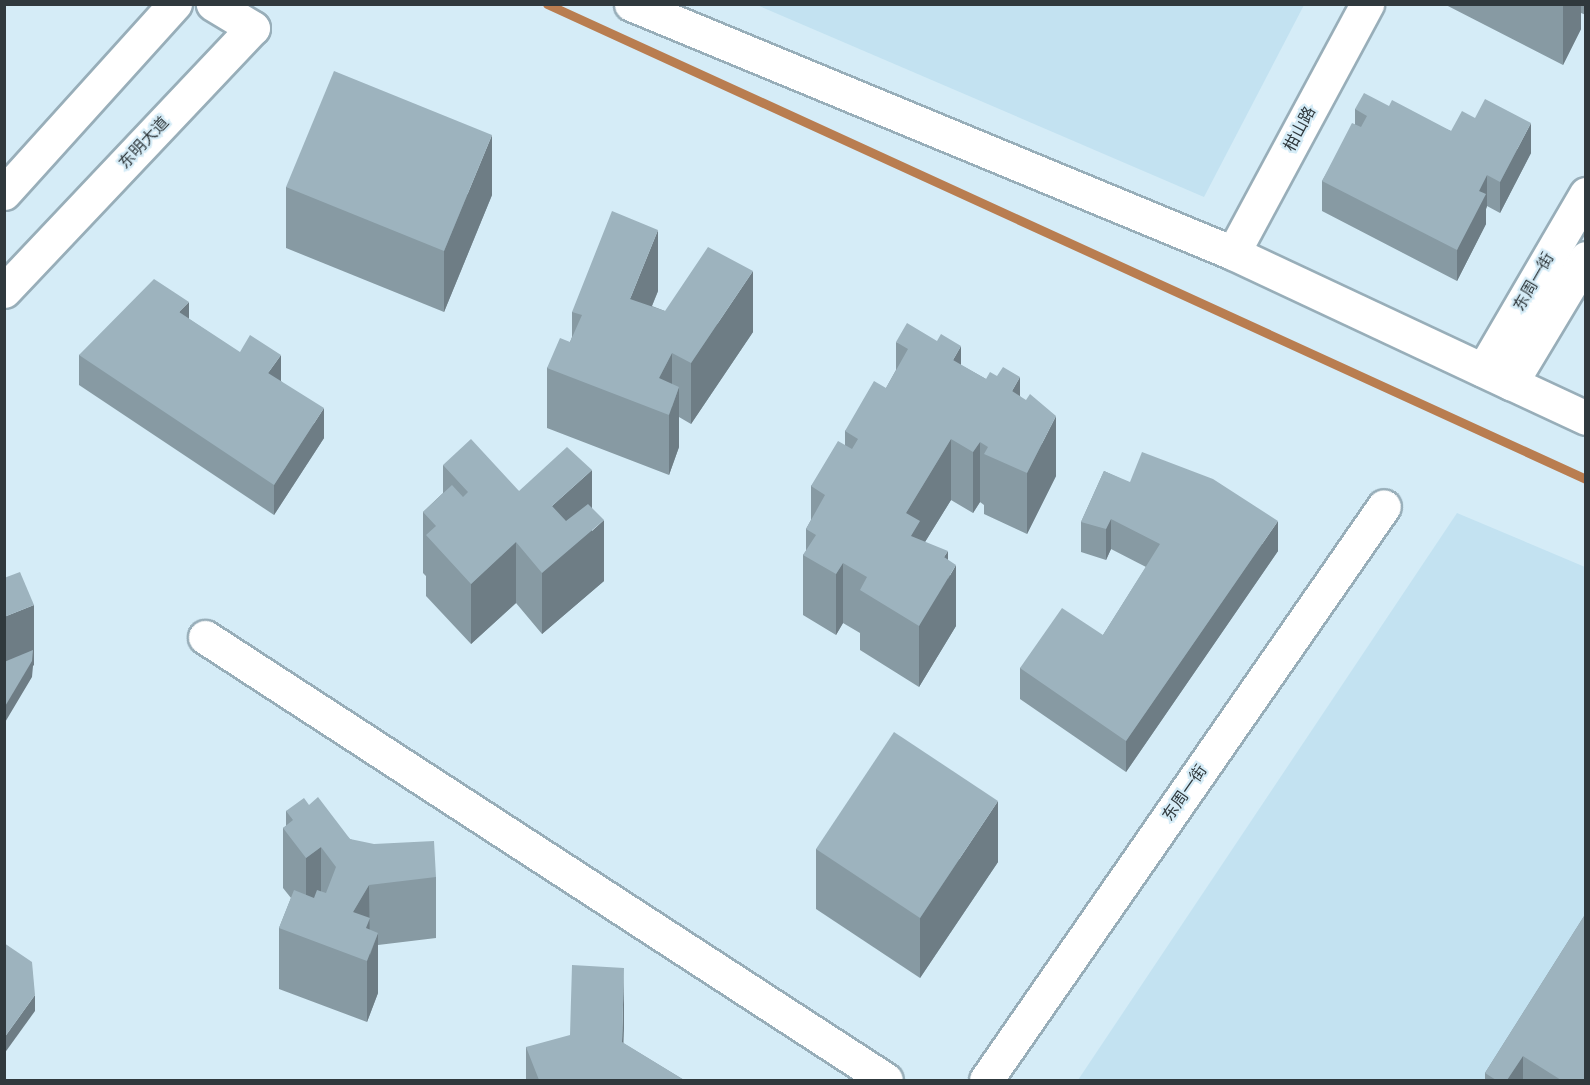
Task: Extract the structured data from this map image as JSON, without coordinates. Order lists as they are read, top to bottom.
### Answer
{
  "streets": {
    "street": ["柑山路", "东明大道", "东周一街"]
  }
}
